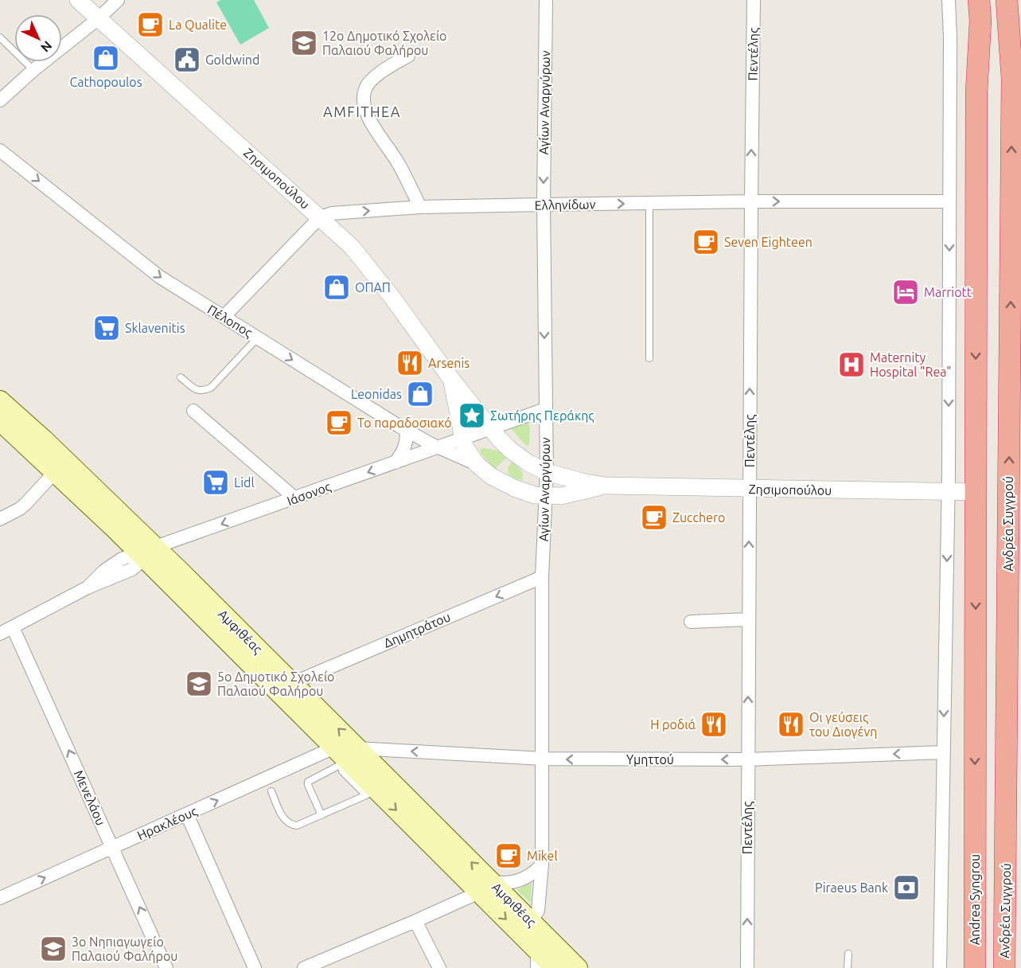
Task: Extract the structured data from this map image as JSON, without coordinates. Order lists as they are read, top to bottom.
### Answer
{
  "streets": {
    "highway": ["Ανδρέα Συγγρού"],
    "main road": ["Αμφιθέας"],
    "street": [
      "Πεντέλης",
      "Αγίων Αναργύρων",
      "Ζησιμοπούλου",
      "Ελληνίδων",
      "Πέλοπος",
      "Ιάσονος",
      "Δημητράτου",
      "Υμηττού",
      "Μενελάου",
      "Ηρακλέους"
    ]
  },
  "crossings": [
    ["Πεντέλης", "Ζησιμοπούλου"],
    ["Πεντέλης", "Ελληνίδων"],
    ["Πεντέλης", "Υμηττού"],
    ["Αγίων Αναργύρων", "Ζησιμοπούλου"],
    ["Αγίων Αναργύρων", "Ελληνίδων"],
    ["Αγίων Αναργύρων", "Δημητράτου"],
    ["Αγίων Αναργύρων", "Αμφιθέας"],
    ["Αγίων Αναργύρων", "Υμηττού"],
    ["Ζησιμοπούλου", "Ελληνίδων"],
    ["Ζησιμοπούλου", "Πέλοπος"],
    ["Ζησιμοπούλου", "Ιάσονος"],
    ["Πέλοπος", "Ιάσονος"],
    ["Ιάσονος", "Αμφιθέας"],
    ["Ιάσονος", "Μενελάου"],
    ["Δημητράτου", "Αμφιθέας"],
    ["Αμφιθέας", "Υμηττού"],
    ["Αμφιθέας", "Ηρακλέους"],
    ["Υμηττού", "Ηρακλέους"],
    ["Μενελάου", "Ηρακλέους"]
  ],
  "one_way": [
    "Πεντέλης",
    "Αγίων Αναργύρων",
    "Ελληνίδων",
    "Πέλοπος",
    "Ιάσονος",
    "Δημητράτου",
    "Υμηττού",
    "Ηρακλέους"
  ],
  "districts": ["AMFITHEA"],
  "places": {
    "cafe": [
      "La Qualite",
      "Seven Eighteen",
      "Το παραδοσιακό",
      "Zucchero",
      "Mikel"
    ],
    "school or university": ["12ο Δημοτικό Σχολείο Παλαιού Φαλήρου", "5ο Δημοτικό Σχολείο Παλαιού Φαλήρου", "3ο Νηπιαγωγείο Παλαιού Φαλήρου"],
    "shop": ["Cathopoulos", "ΟΠΑΠ", "Leonidas"],
    "public building": ["Goldwind"],
    "hotel": ["Marriott"],
    "supermarket": ["Sklavenitis", "Lidl"],
    "restaurant": ["Arsenis", "Η ροδιά", "Οι γεύσεις του Διογένη"],
    "hospital": ["Maternity Hospital \"Rea\""],
    "place": ["Σωτήρης Περάκης"],
    "bank": ["Piraeus Bank"]
  },
  "north": "bottom right"
}
